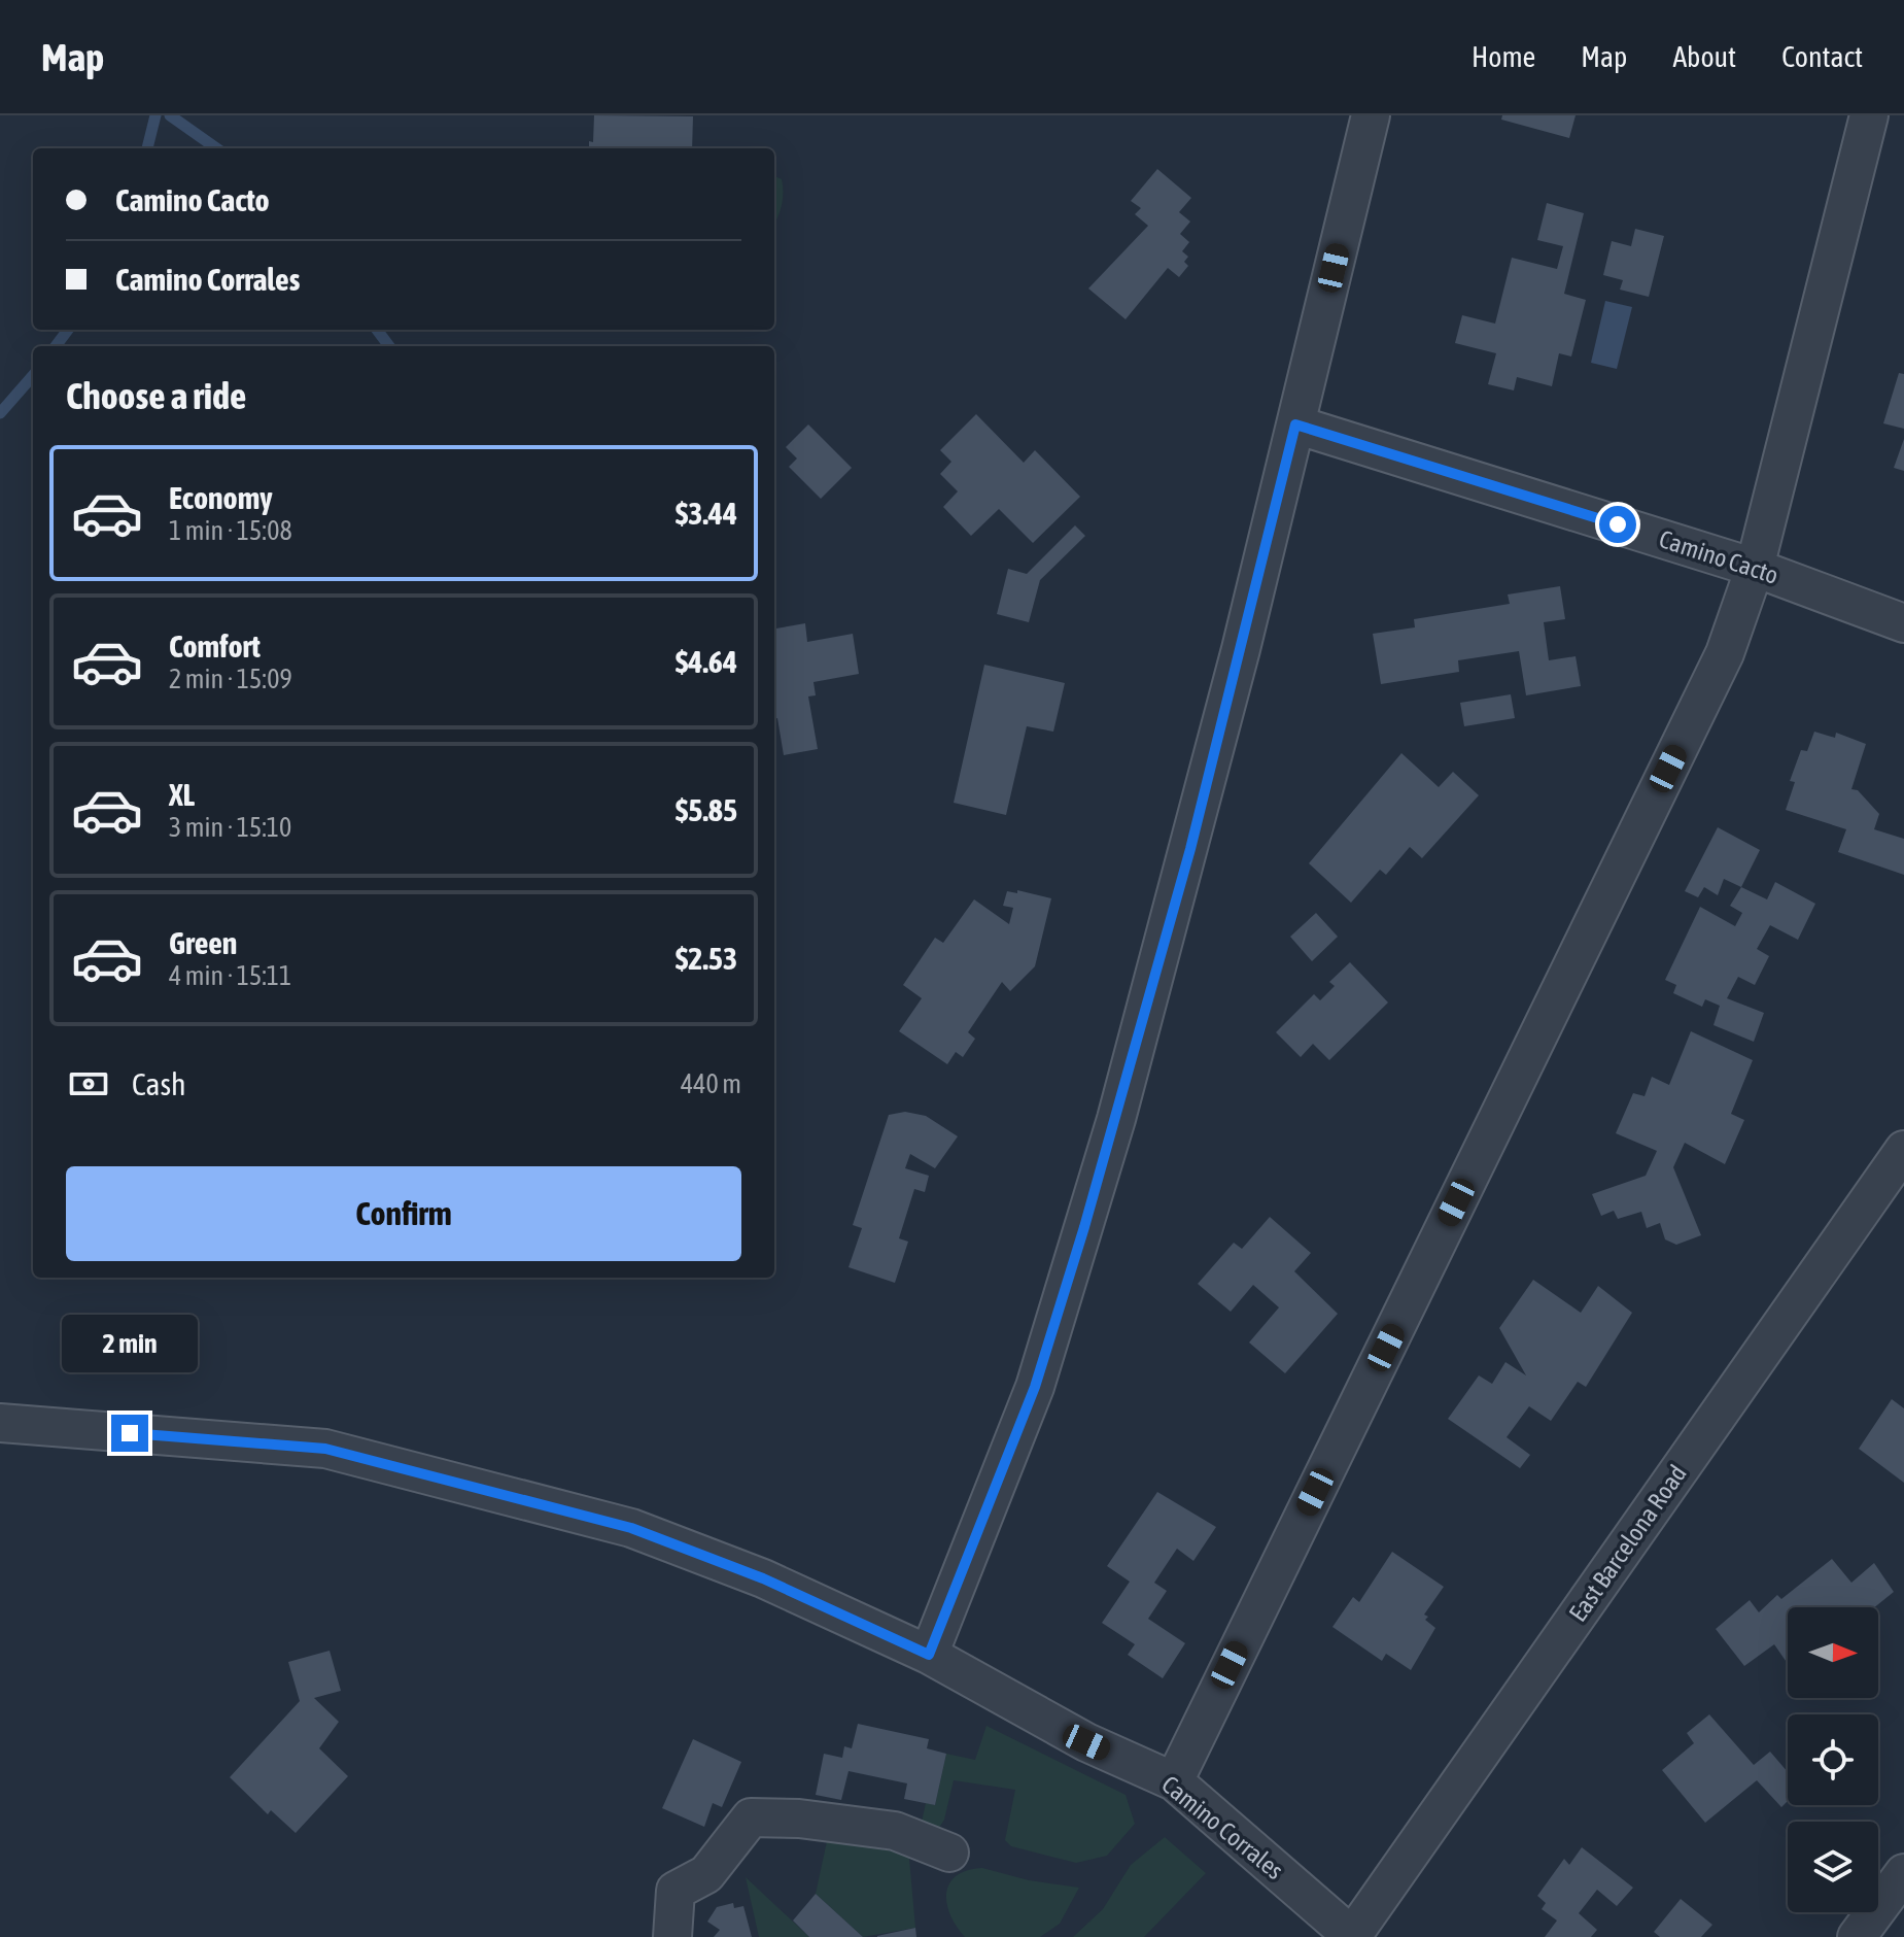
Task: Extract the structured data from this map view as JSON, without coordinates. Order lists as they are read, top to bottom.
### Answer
{
  "streets": {
    "street": ["Camino Cacto", "East Barcelona Road", "Camino Corrales"]
  },
  "crossings": [
    ["East Barcelona Road", "Camino Corrales"]
  ],
  "north": "right",
  "page": {
    "header": "Map",
    "nav": [
      "Home",
      "Map",
      "About",
      "Contact"
    ],
    "banner": ["Camino Cacto", "Camino Corrales"],
    "heading": "Choose a ride",
    "list": [
      {
        "name": "Economy",
        "note": "1 min · 15:08",
        "value": "$3.44"
      },
      {
        "name": "Comfort",
        "note": "2 min · 15:09",
        "value": "$4.64"
      },
      {
        "name": "XL",
        "note": "3 min · 15:10",
        "value": "$5.85"
      },
      {
        "name": "Green",
        "note": "4 min · 15:11",
        "value": "$2.53"
      }
    ],
    "pay": ["Cash", "440 m"],
    "buttons": "Confirm",
    "bubble": "2 min"
  }
}
